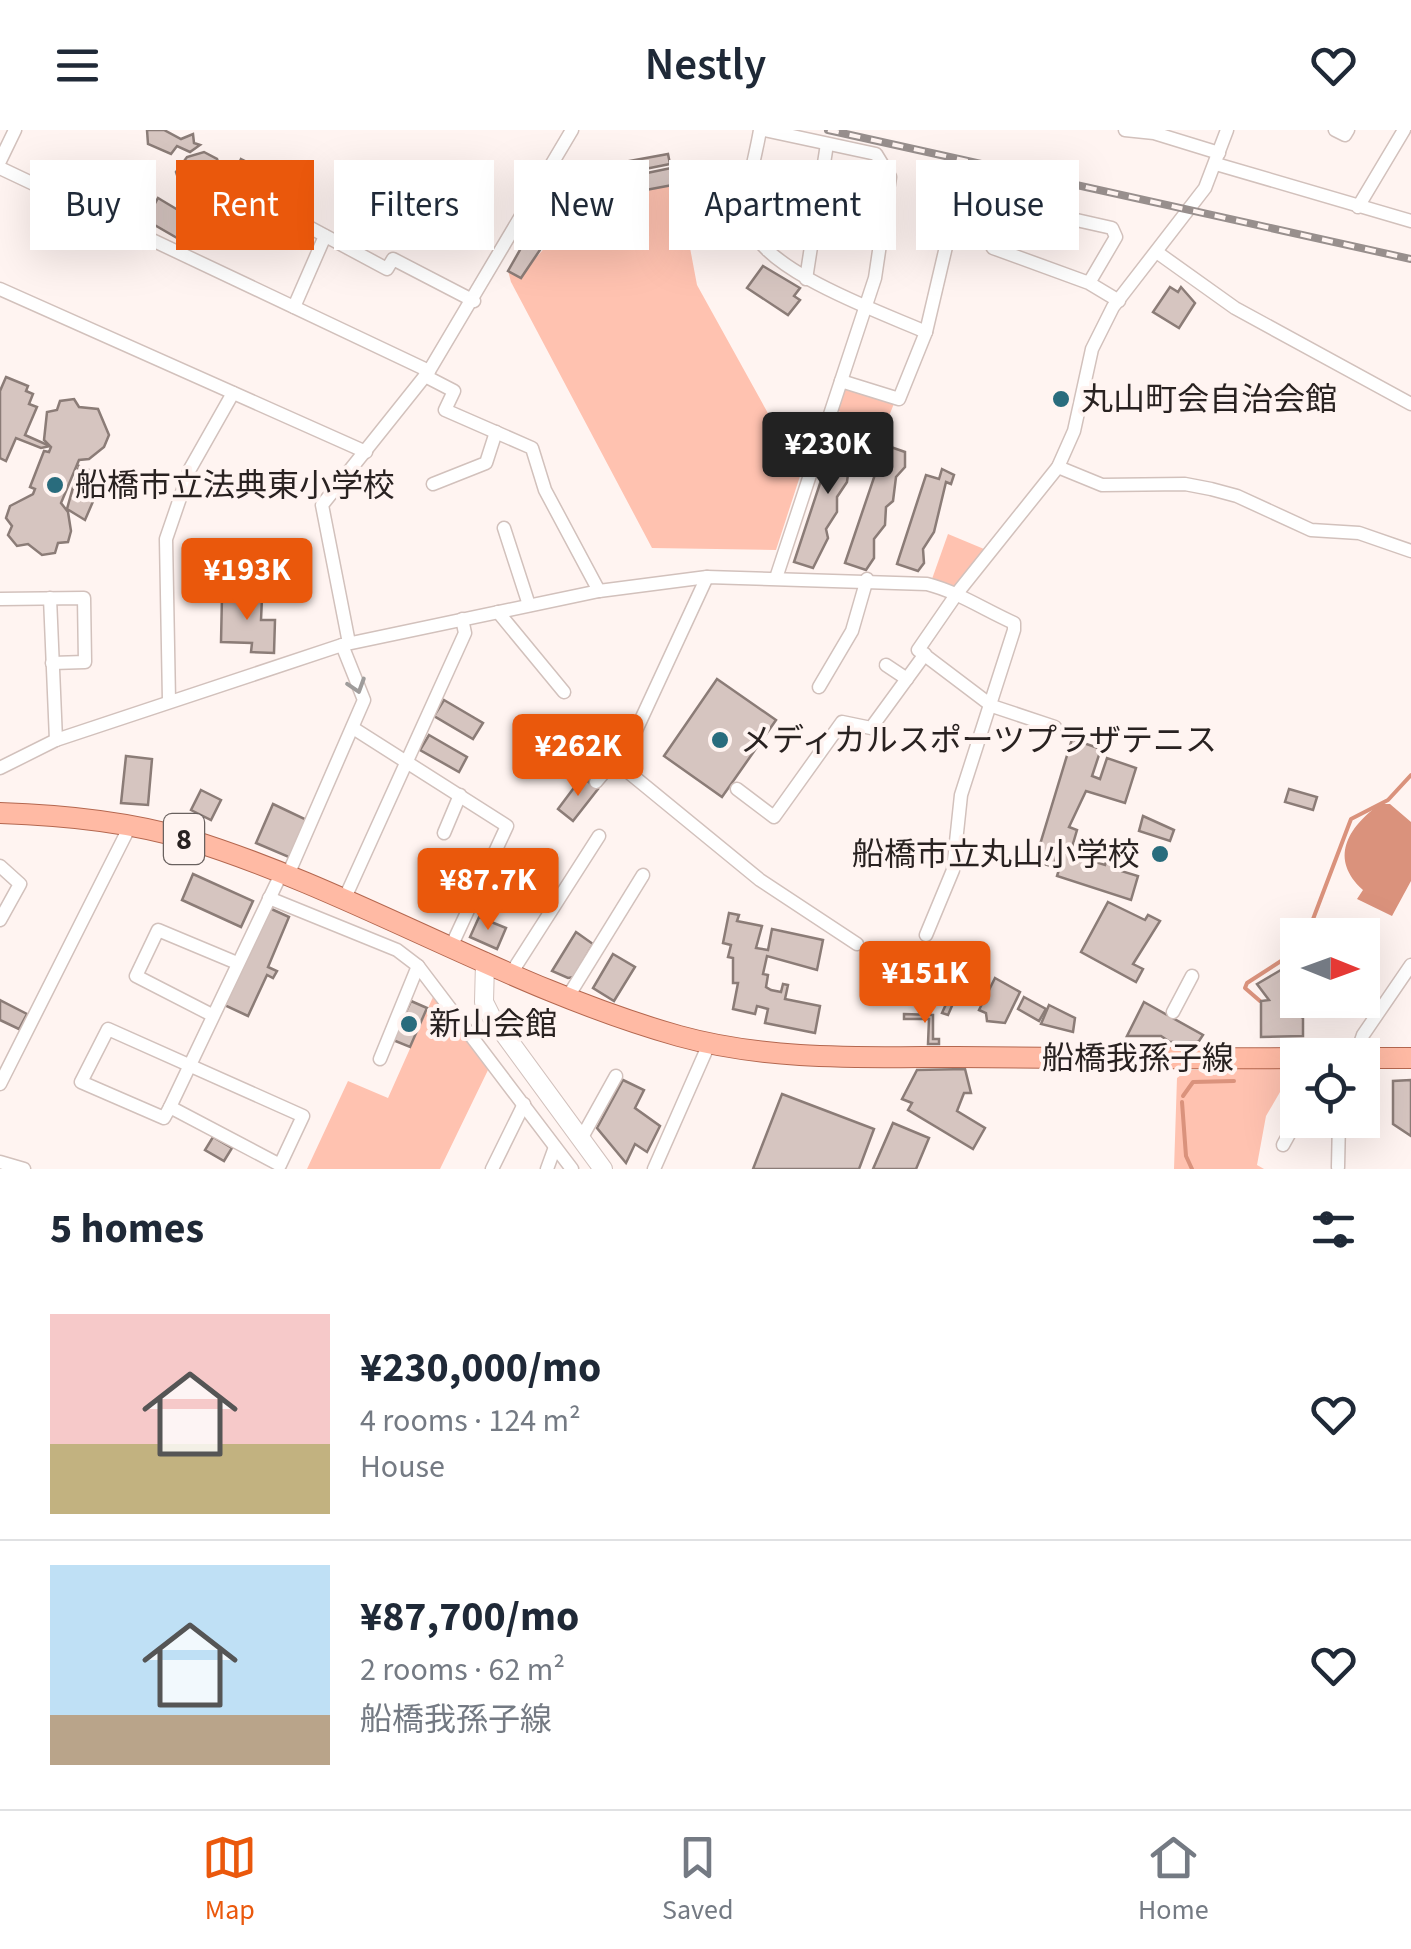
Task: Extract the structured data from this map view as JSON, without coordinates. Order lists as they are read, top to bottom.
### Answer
{
  "streets": {
    "main road": ["8", "船橋我孫子線"]
  },
  "places": [
    "丸山町会自治会館",
    "船橋市立法典東小学校",
    "メディカルスポーツプラザテニス",
    "船橋市立丸山小学校",
    "新山会館"
  ],
  "north": "right",
  "page": {
    "header": "Nestly",
    "chip": [
      "Buy",
      "Rent",
      "Filters",
      "New",
      "Apartment",
      "House"
    ],
    "price": [
      "¥230K",
      "¥193K",
      "¥262K",
      "¥87.7K",
      "¥151K"
    ],
    "heading": "5 homes",
    "list": [
      {
        "name": "¥230,000/mo",
        "note": "4 rooms · 124 m² · House"
      },
      {
        "name": "¥87,700/mo",
        "note": "2 rooms · 62 m² · 船橋我孫子線"
      }
    ],
    "tabs": ["Map", "Saved", "Home"]
  }
}
